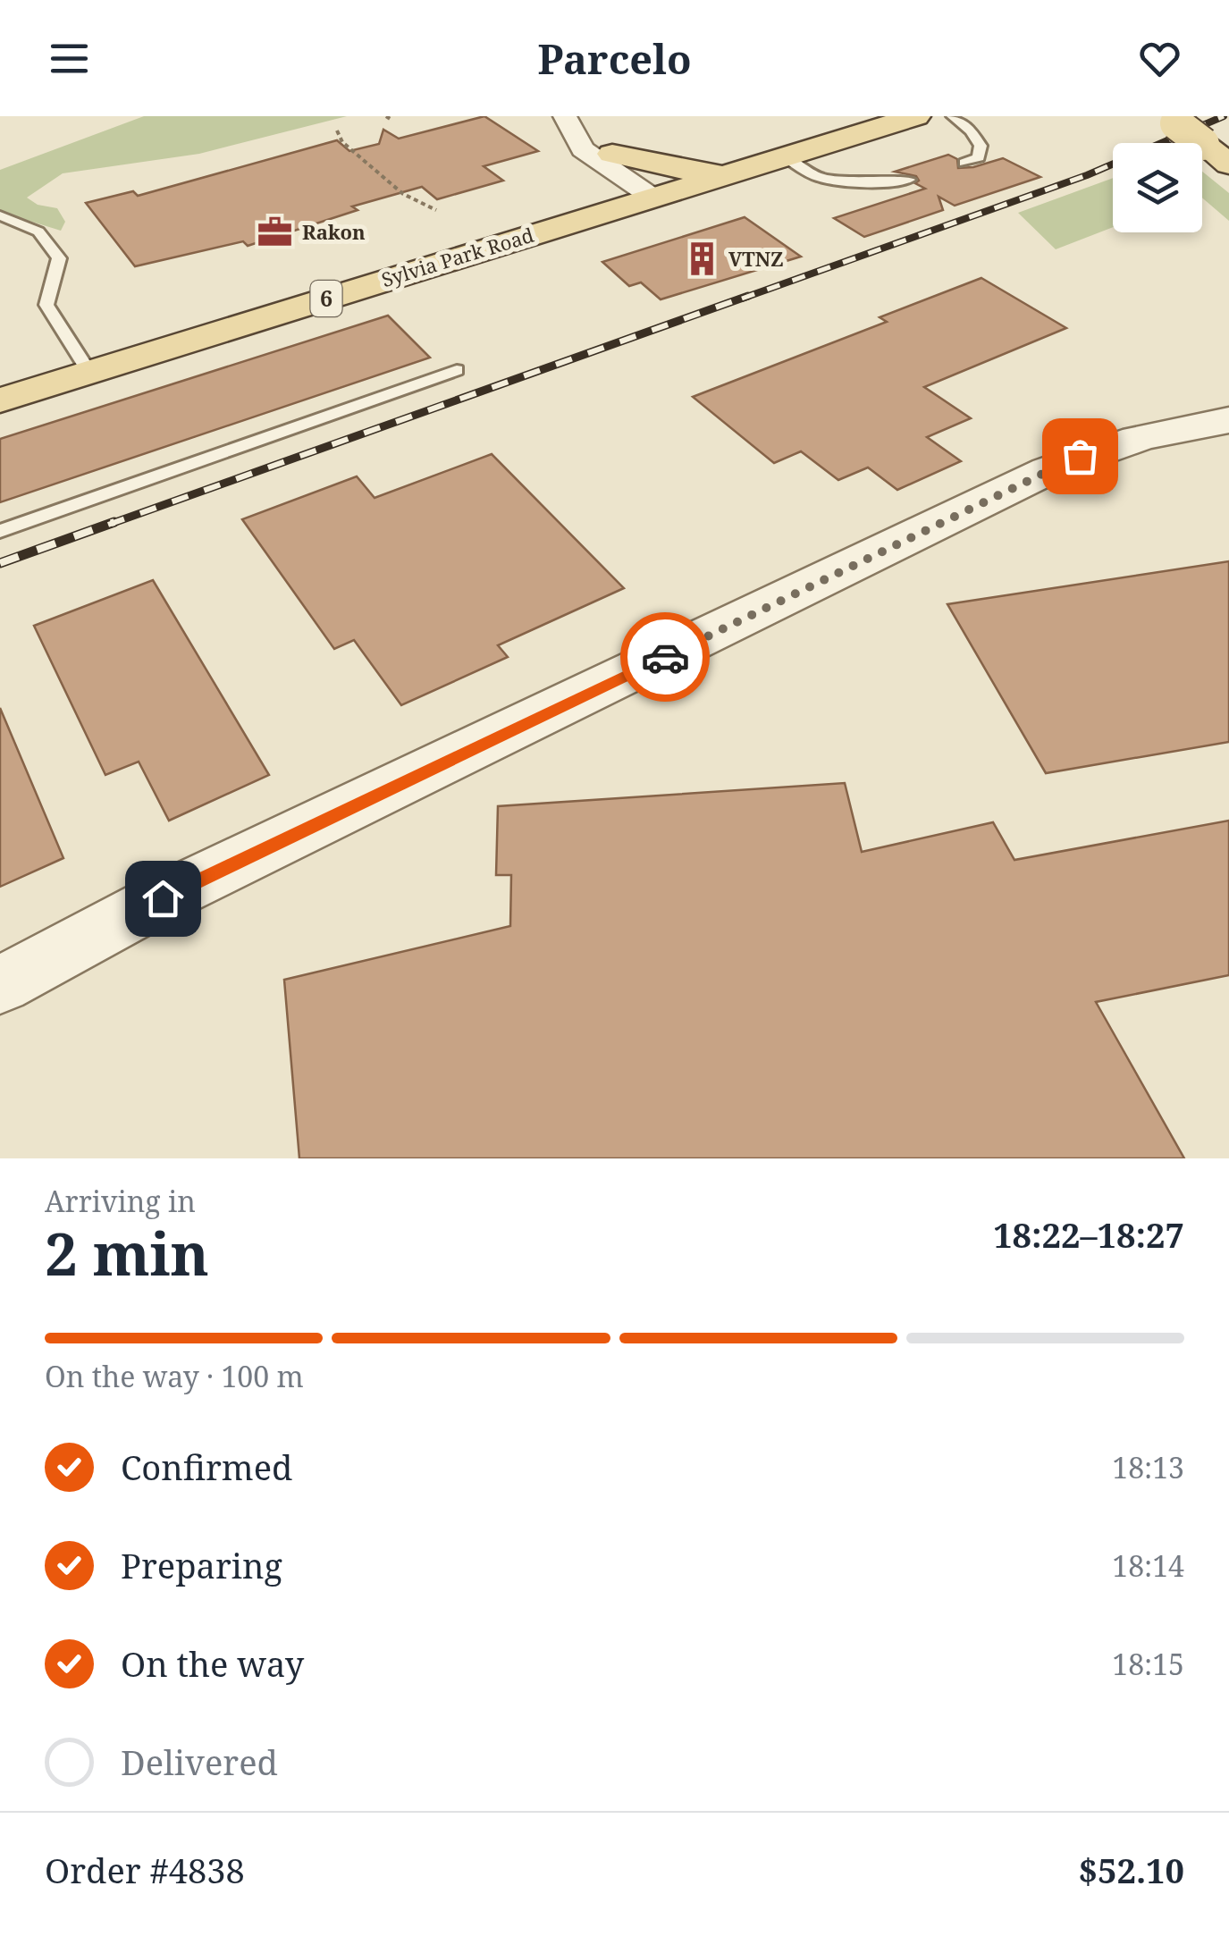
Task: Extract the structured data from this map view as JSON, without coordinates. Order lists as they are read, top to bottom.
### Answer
{
  "streets": {
    "main road": ["Sylvia Park Road", "6"]
  },
  "places": {
    "office": ["Rakon"],
    "building": ["VTNZ"]
  },
  "page": {
    "header": "Parcelo",
    "heading": ["2 min", "Arriving in", "18:22–18:27"],
    "panel": ["Order #4838", "$52.10"],
    "bar": "On the way · 100 m",
    "list": [
      ["Confirmed", "18:13"],
      ["Preparing", "18:14"],
      ["On the way", "18:15"],
      "Delivered"
    ]
  }
}
